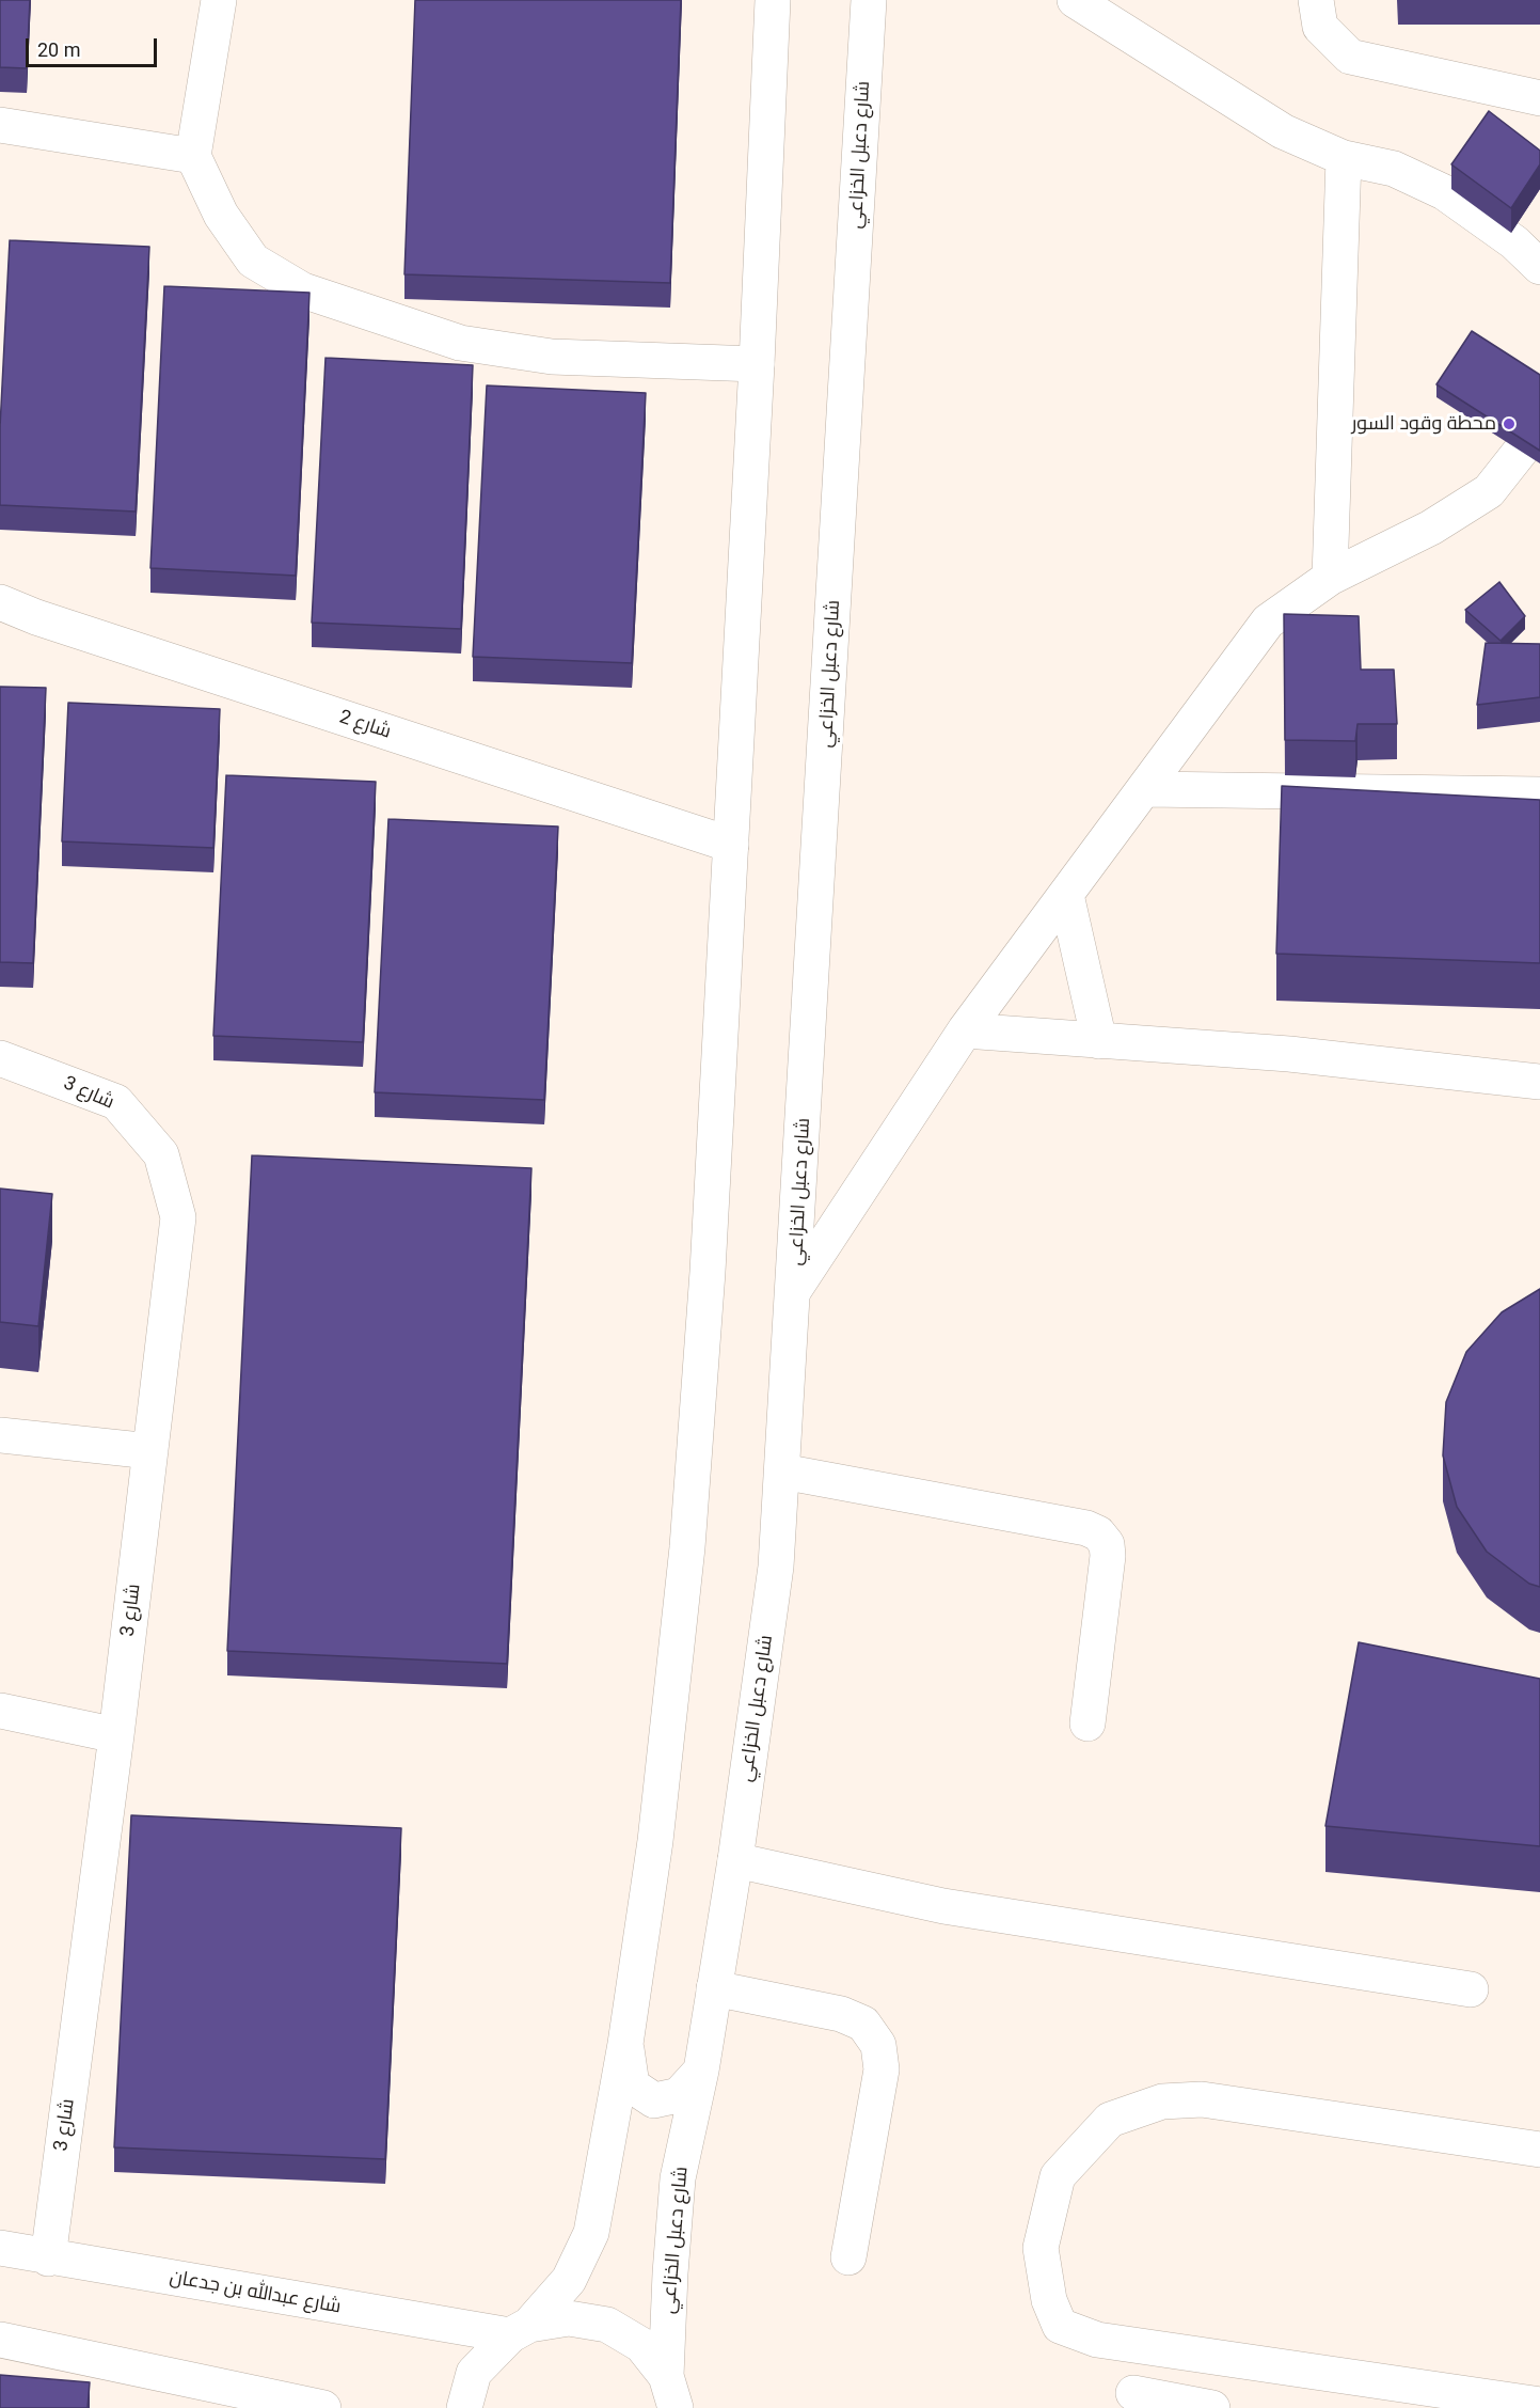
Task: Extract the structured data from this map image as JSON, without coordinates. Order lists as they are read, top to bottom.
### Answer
{
  "streets": {
    "main road": [
      "شارع دعبل الخزاعي",
      "شارع 2",
      "شارع 3",
      "شارع عبدالله بن جدعان"
    ]
  },
  "crossings": [
    ["شارع 3", "شارع عبدالله بن جدعان"]
  ],
  "places": ["محطة وقود السور"],
  "scale_bar": "20 m"
}
